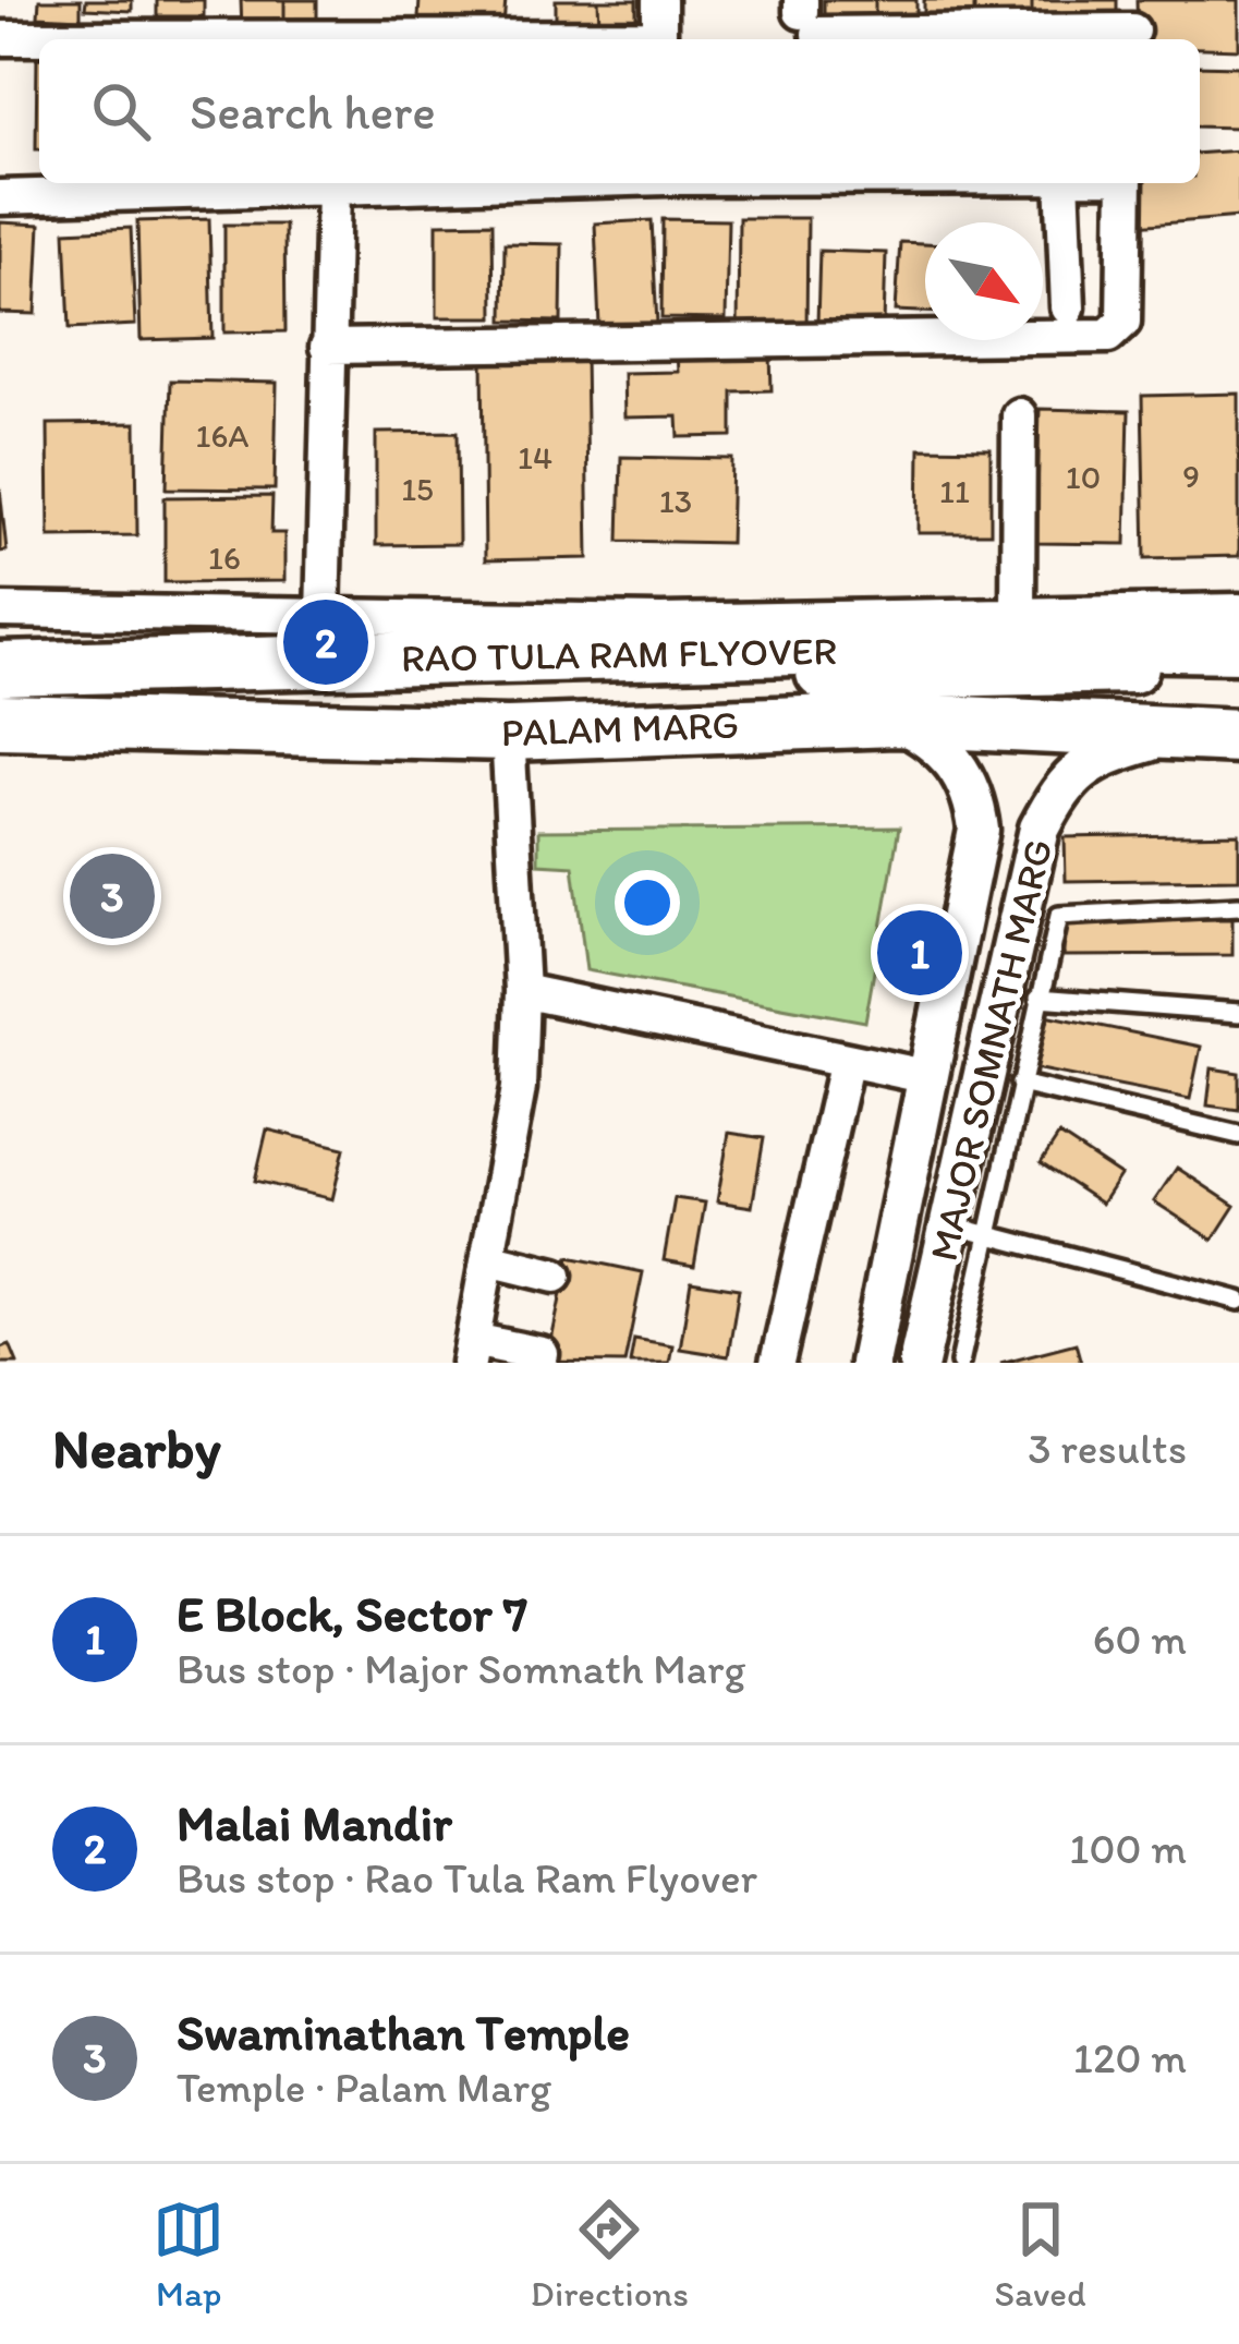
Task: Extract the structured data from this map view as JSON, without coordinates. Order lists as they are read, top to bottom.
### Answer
{
  "streets": {
    "main road": ["RAO TULA RAM FLYOVER", "PALAM MARG"],
    "street": ["MAJOR SOMNATH MARG"]
  },
  "crossings": [
    ["RAO TULA RAM FLYOVER", "PALAM MARG"],
    ["PALAM MARG", "MAJOR SOMNATH MARG"]
  ],
  "house_numbers": [
    "16A",
    "14",
    "9",
    "10",
    "15",
    "11",
    "13",
    "16"
  ],
  "north": "bottom right",
  "page": {
    "search": "Search here",
    "pins": ["2", "3", "1"],
    "heading": ["Nearby", "3 results"],
    "list": [
      {
        "mark": "1",
        "name": "E Block, Sector 7",
        "note": "Bus stop · Major Somnath Marg",
        "value": "60 m"
      },
      {
        "mark": "2",
        "name": "Malai Mandir",
        "note": "Bus stop · Rao Tula Ram Flyover",
        "value": "100 m"
      },
      {
        "mark": "3",
        "name": "Swaminathan Temple",
        "note": "Temple · Palam Marg",
        "value": "120 m"
      }
    ],
    "nav": ["Map", "Directions", "Saved"]
  }
}
